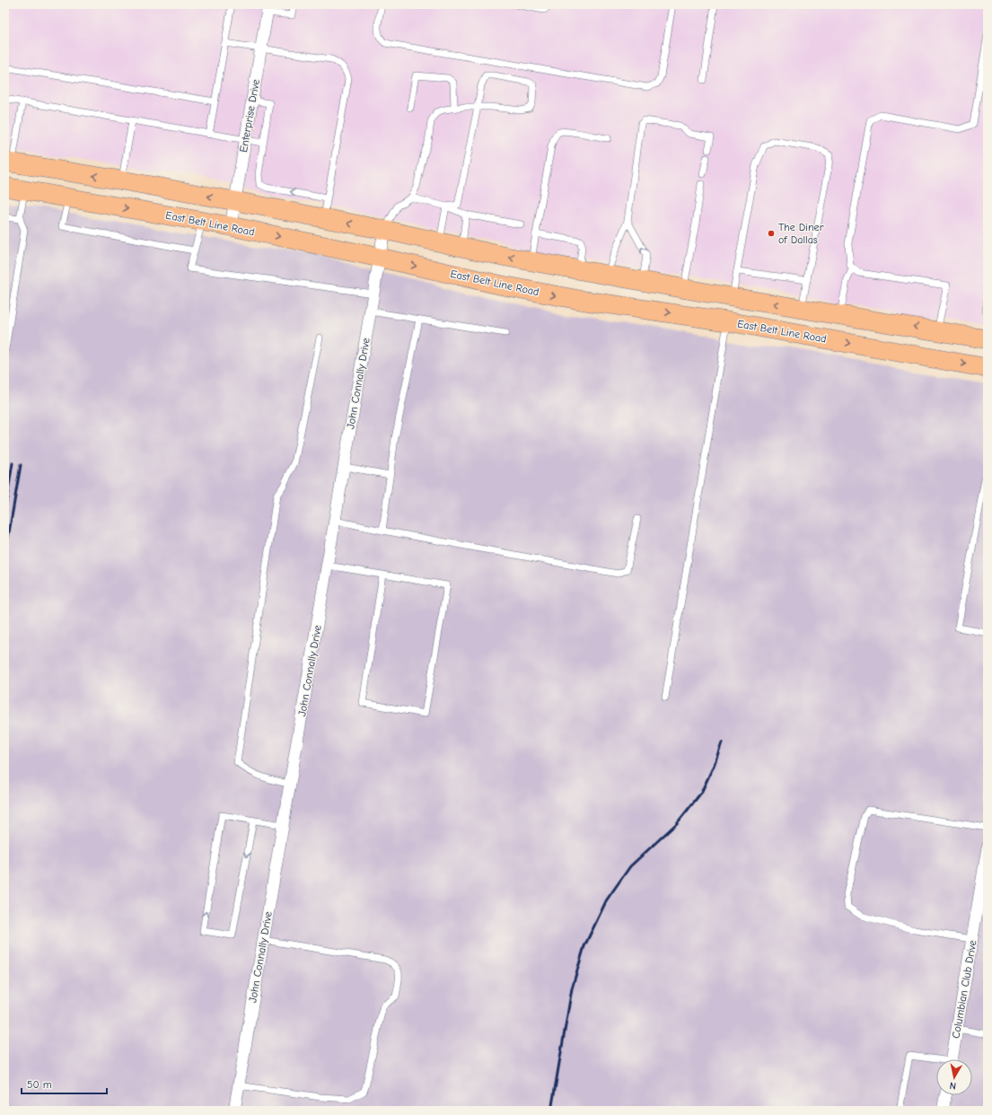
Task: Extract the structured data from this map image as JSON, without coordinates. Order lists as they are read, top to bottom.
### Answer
{
  "streets": {
    "main road": ["East Belt Line Road"],
    "street": ["Enterprise Drive", "John Connally Drive", "Columbian Club Drive"]
  },
  "crossings": [
    ["Enterprise Drive", "East Belt Line Road"],
    ["East Belt Line Road", "John Connally Drive"]
  ],
  "places": ["The Diner of Dallas"],
  "scale_bar": "50 m",
  "north": "bottom"
}
